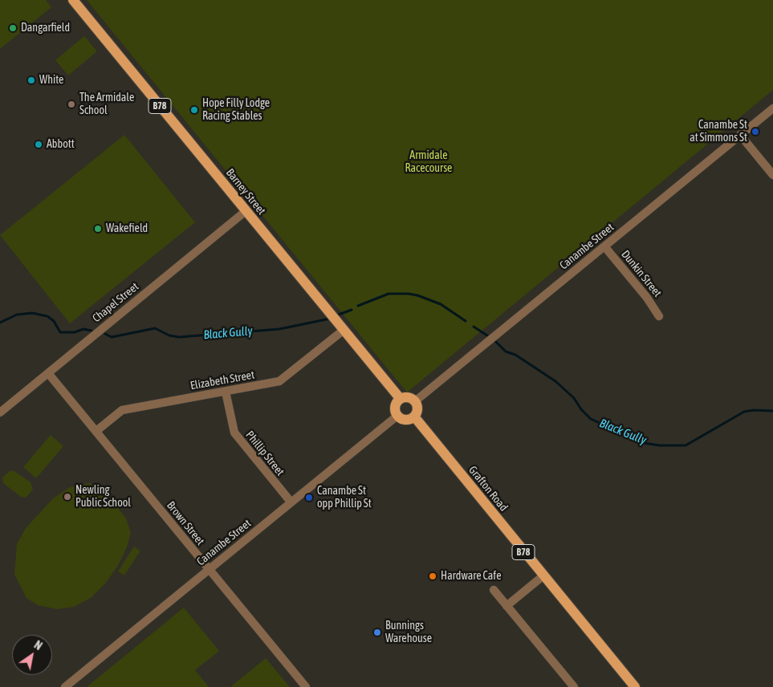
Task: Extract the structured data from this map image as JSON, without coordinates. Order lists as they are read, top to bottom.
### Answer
{
  "streets": {
    "main road": ["B78", "Barney Street", "Grafton Road"],
    "street": [
      "Canambe Street",
      "Dunkin Street",
      "Chapel Street",
      "Elizabeth Street",
      "Phillip Street",
      "Brown Street"
    ]
  },
  "crossings": [
    ["Barney Street", "Canambe Street"],
    ["Barney Street", "Chapel Street"],
    ["Barney Street", "Elizabeth Street"],
    ["Barney Street", "Grafton Road"],
    ["Canambe Street", "Dunkin Street"],
    ["Canambe Street", "Phillip Street"],
    ["Canambe Street", "Grafton Road"],
    ["Canambe Street", "Brown Street"],
    ["Chapel Street", "Brown Street"],
    ["Elizabeth Street", "Phillip Street"],
    ["Elizabeth Street", "Brown Street"]
  ],
  "water": ["Black Gully"],
  "parks": ["Armidale Racecourse"],
  "places": [
    "Dangarfield",
    "White",
    "The Armidale School",
    "Hope Filly Lodge Racing Stables",
    "Canambe St at Simmons St",
    "Abbott",
    "Wakefield",
    "Newling Public School",
    "Canambe St opp Phillip St",
    "Hardware Cafe",
    "Bunnings Warehouse"
  ],
  "north": "top right"
}
